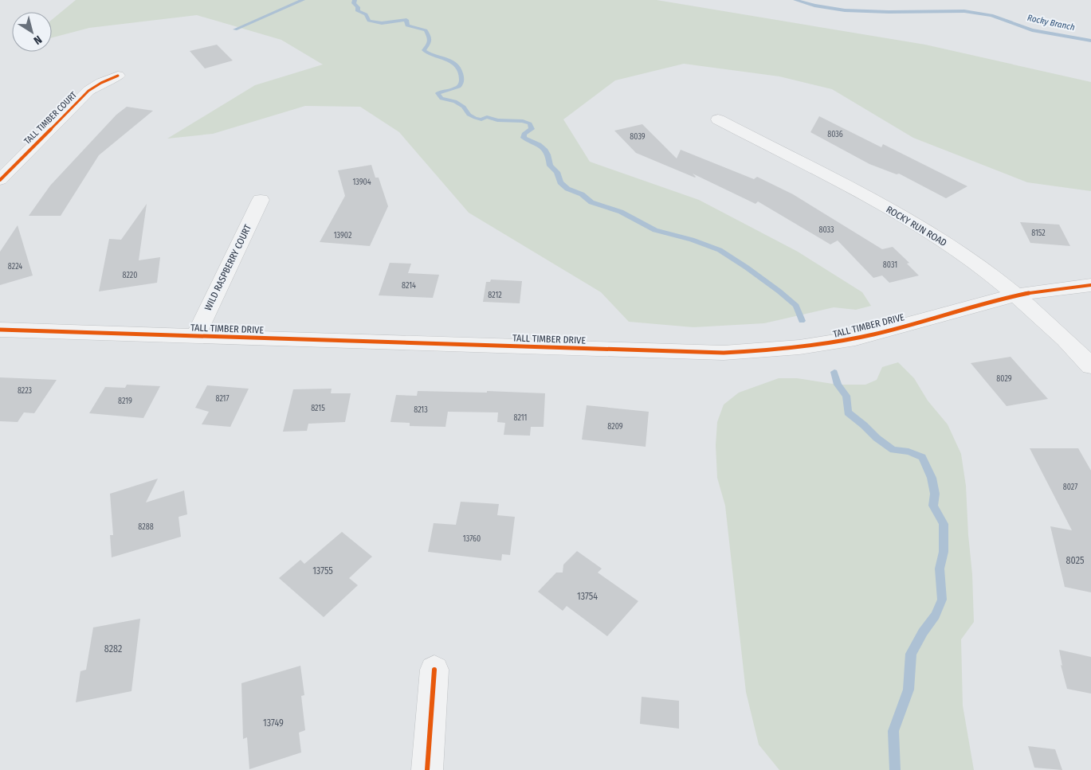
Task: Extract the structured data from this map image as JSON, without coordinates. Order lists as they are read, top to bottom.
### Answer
{
  "streets": {
    "street": [
      "TALL TIMBER COURT",
      "ROCKY RUN ROAD",
      "WILD RASPBERRY COURT",
      "TALL TIMBER DRIVE"
    ]
  },
  "crossings": [
    ["ROCKY RUN ROAD", "TALL TIMBER DRIVE"],
    ["WILD RASPBERRY COURT", "TALL TIMBER DRIVE"]
  ],
  "water": ["Rocky Branch"],
  "house_numbers": [
    "8036",
    "8039",
    "13904",
    "8033",
    "8152",
    "13902",
    "8031",
    "8224",
    "8220",
    "8214",
    "8212",
    "8029",
    "8223",
    "8217",
    "8219",
    "8215",
    "8213",
    "8211",
    "8209",
    "8027",
    "8288",
    "13760",
    "8025",
    "13755",
    "13754",
    "8282",
    "13749"
  ],
  "north": "bottom right"
}
